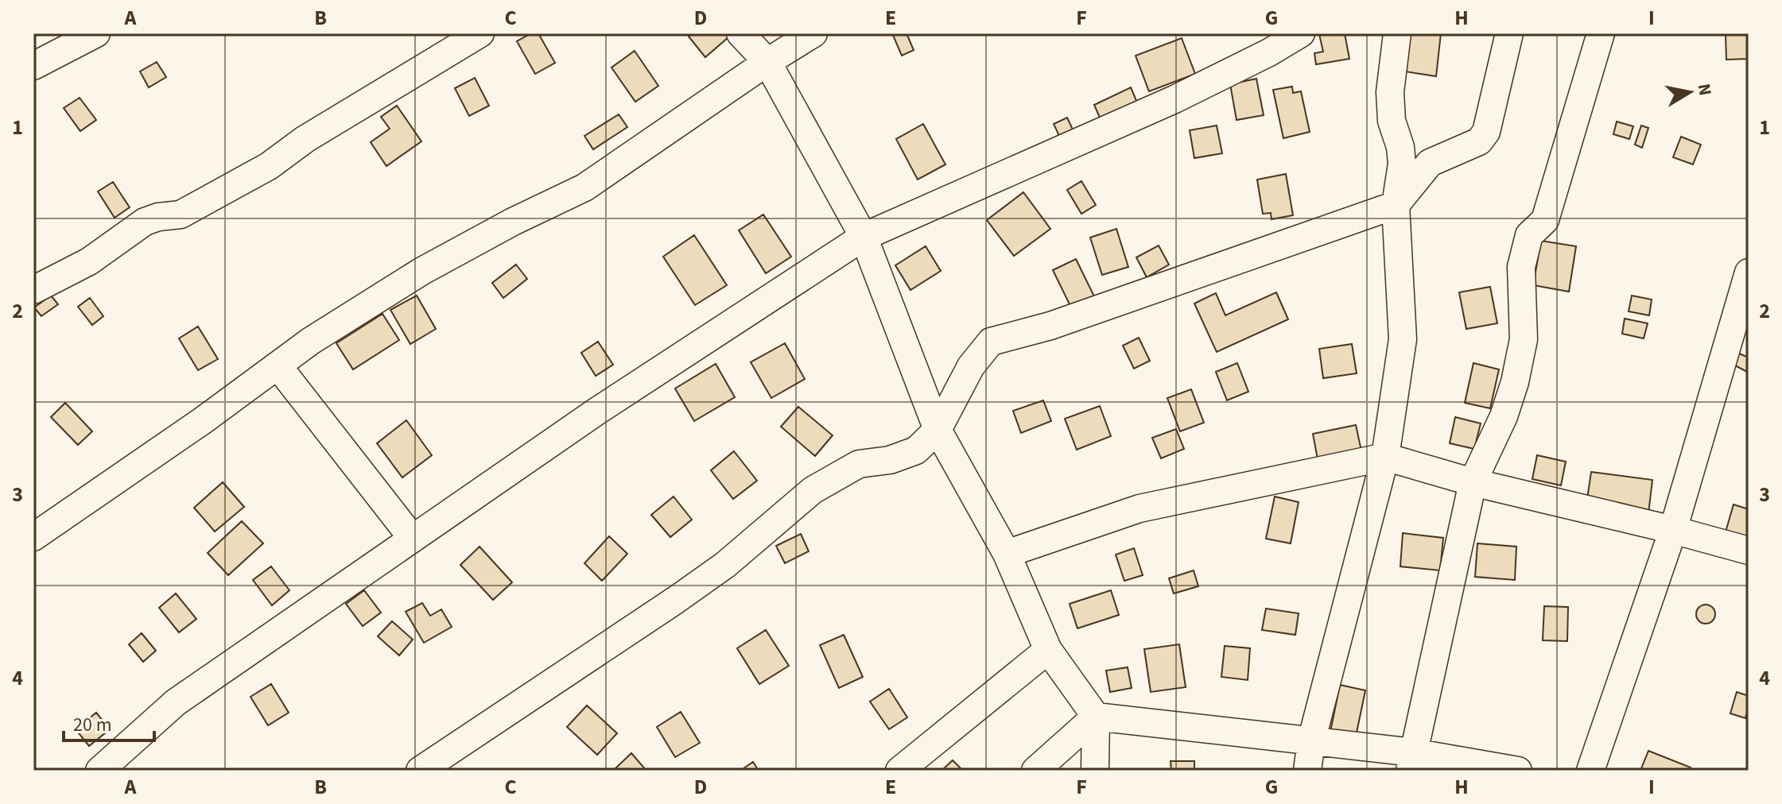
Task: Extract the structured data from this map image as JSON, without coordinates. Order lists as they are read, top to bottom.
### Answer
{
  "scale_bar": "20 m",
  "north": "right",
  "grid": {
    "columns": [
      "A",
      "B",
      "C",
      "D",
      "E",
      "F",
      "G",
      "H",
      "I"
    ],
    "rows": [
      "1",
      "2",
      "3",
      "4"
    ]
  }
}
